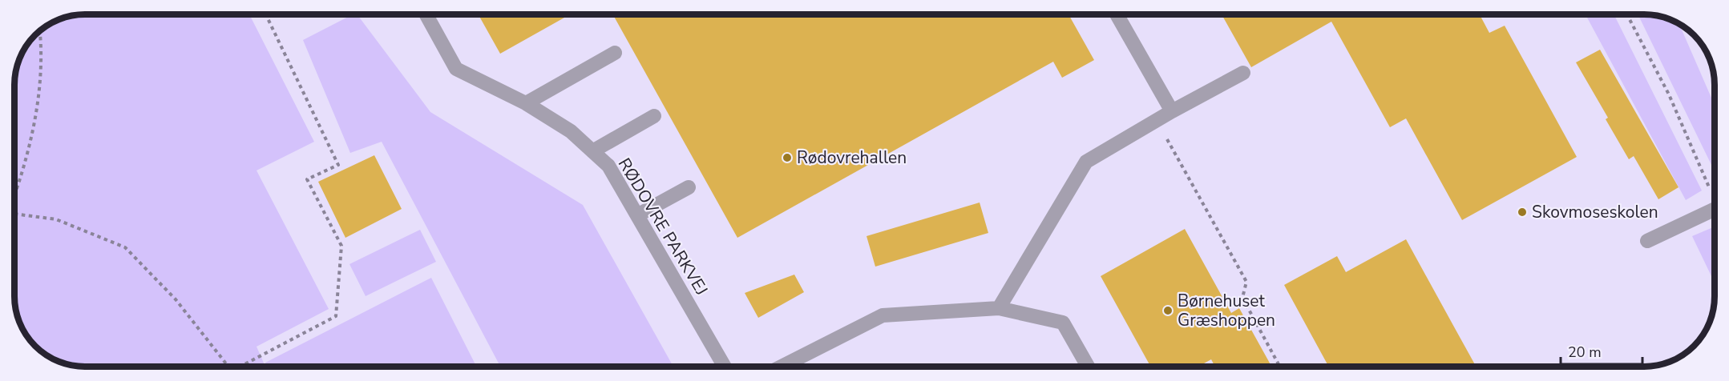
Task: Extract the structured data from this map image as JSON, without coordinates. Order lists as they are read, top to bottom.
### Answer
{
  "streets": {
    "street": ["RØDOVRE PARKVEJ"]
  },
  "places": ["Rødovrehallen", "Skovmoseskolen", "Børnehuset Græshoppen"],
  "scale_bar": "20 m"
}
